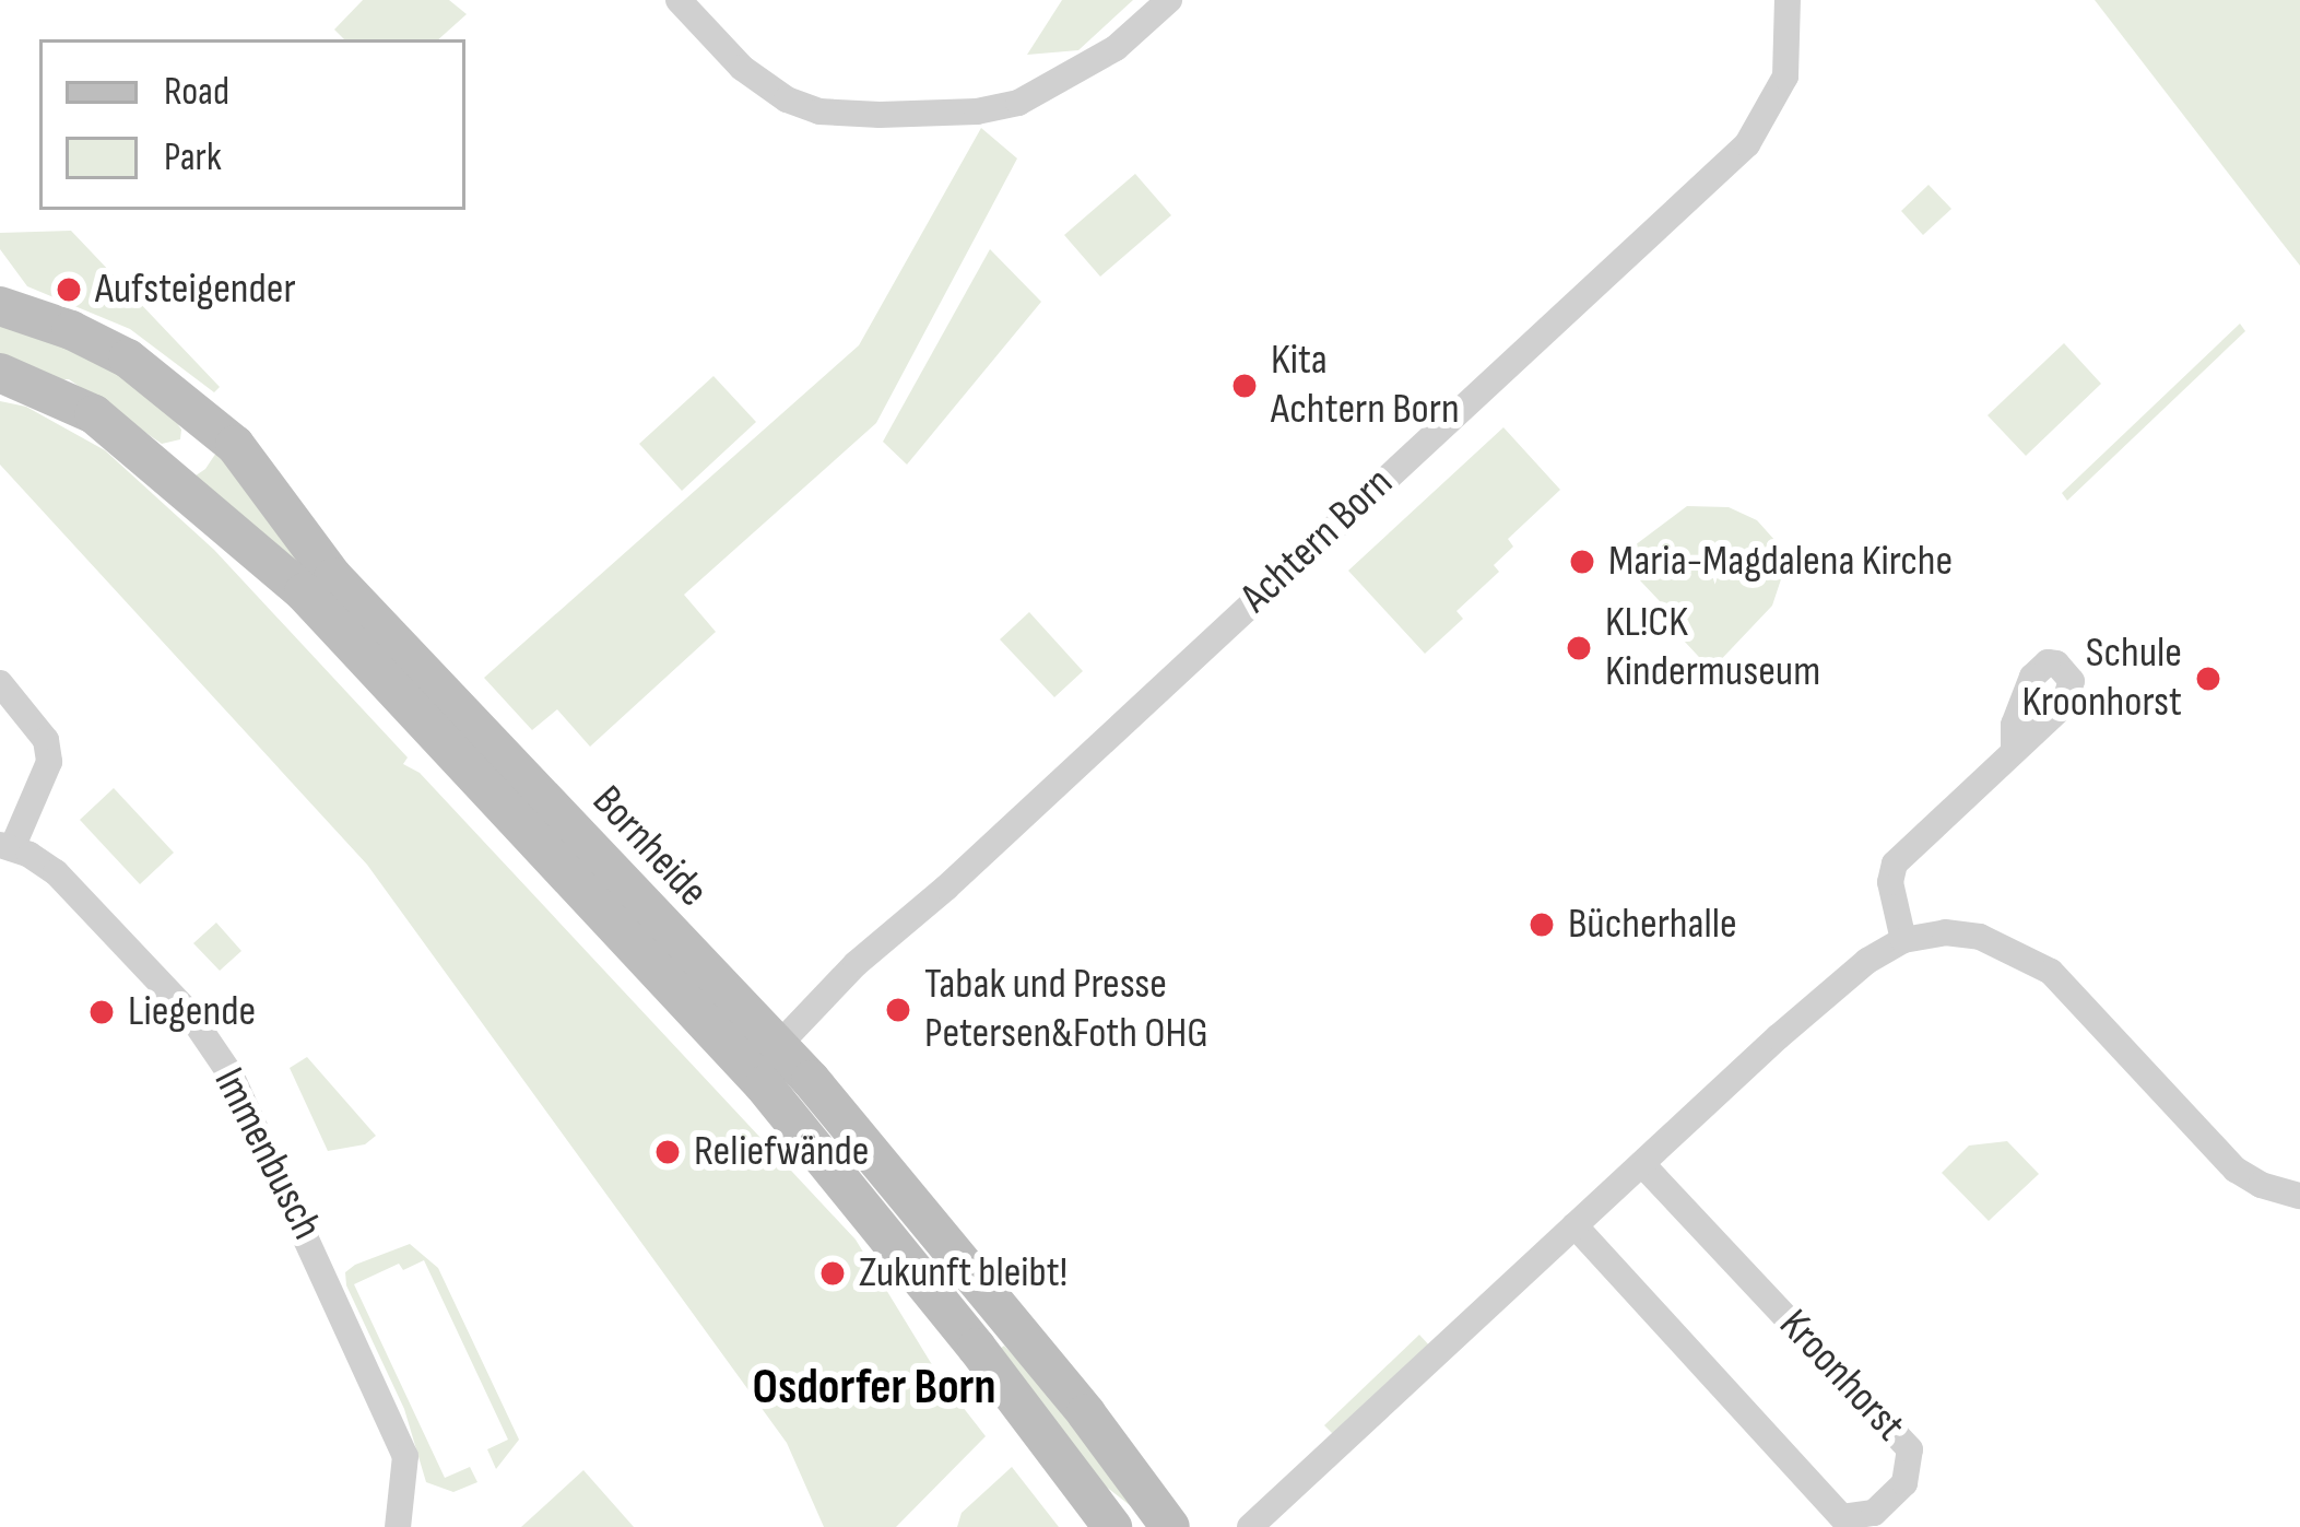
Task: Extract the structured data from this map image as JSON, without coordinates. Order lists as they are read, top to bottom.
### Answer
{
  "streets": {
    "street": [
      "Achtern Born",
      "Bornheide",
      "Immenbusch",
      "Kroonhorst"
    ]
  },
  "crossings": [
    ["Achtern Born", "Bornheide"]
  ],
  "districts": ["Osdorfer Born"],
  "places": [
    "Aufsteigender",
    "Kita Achtern Born",
    "Maria-Magdalena Kirche",
    "KL!CK Kindermuseum",
    "Schule Kroonhorst",
    "Bücherhalle",
    "Tabak und Presse Petersen&Foth OHG",
    "Liegende",
    "Reliefwände",
    "Zukunft bleibt!"
  ],
  "legend": ["Road", "Park"]
}
